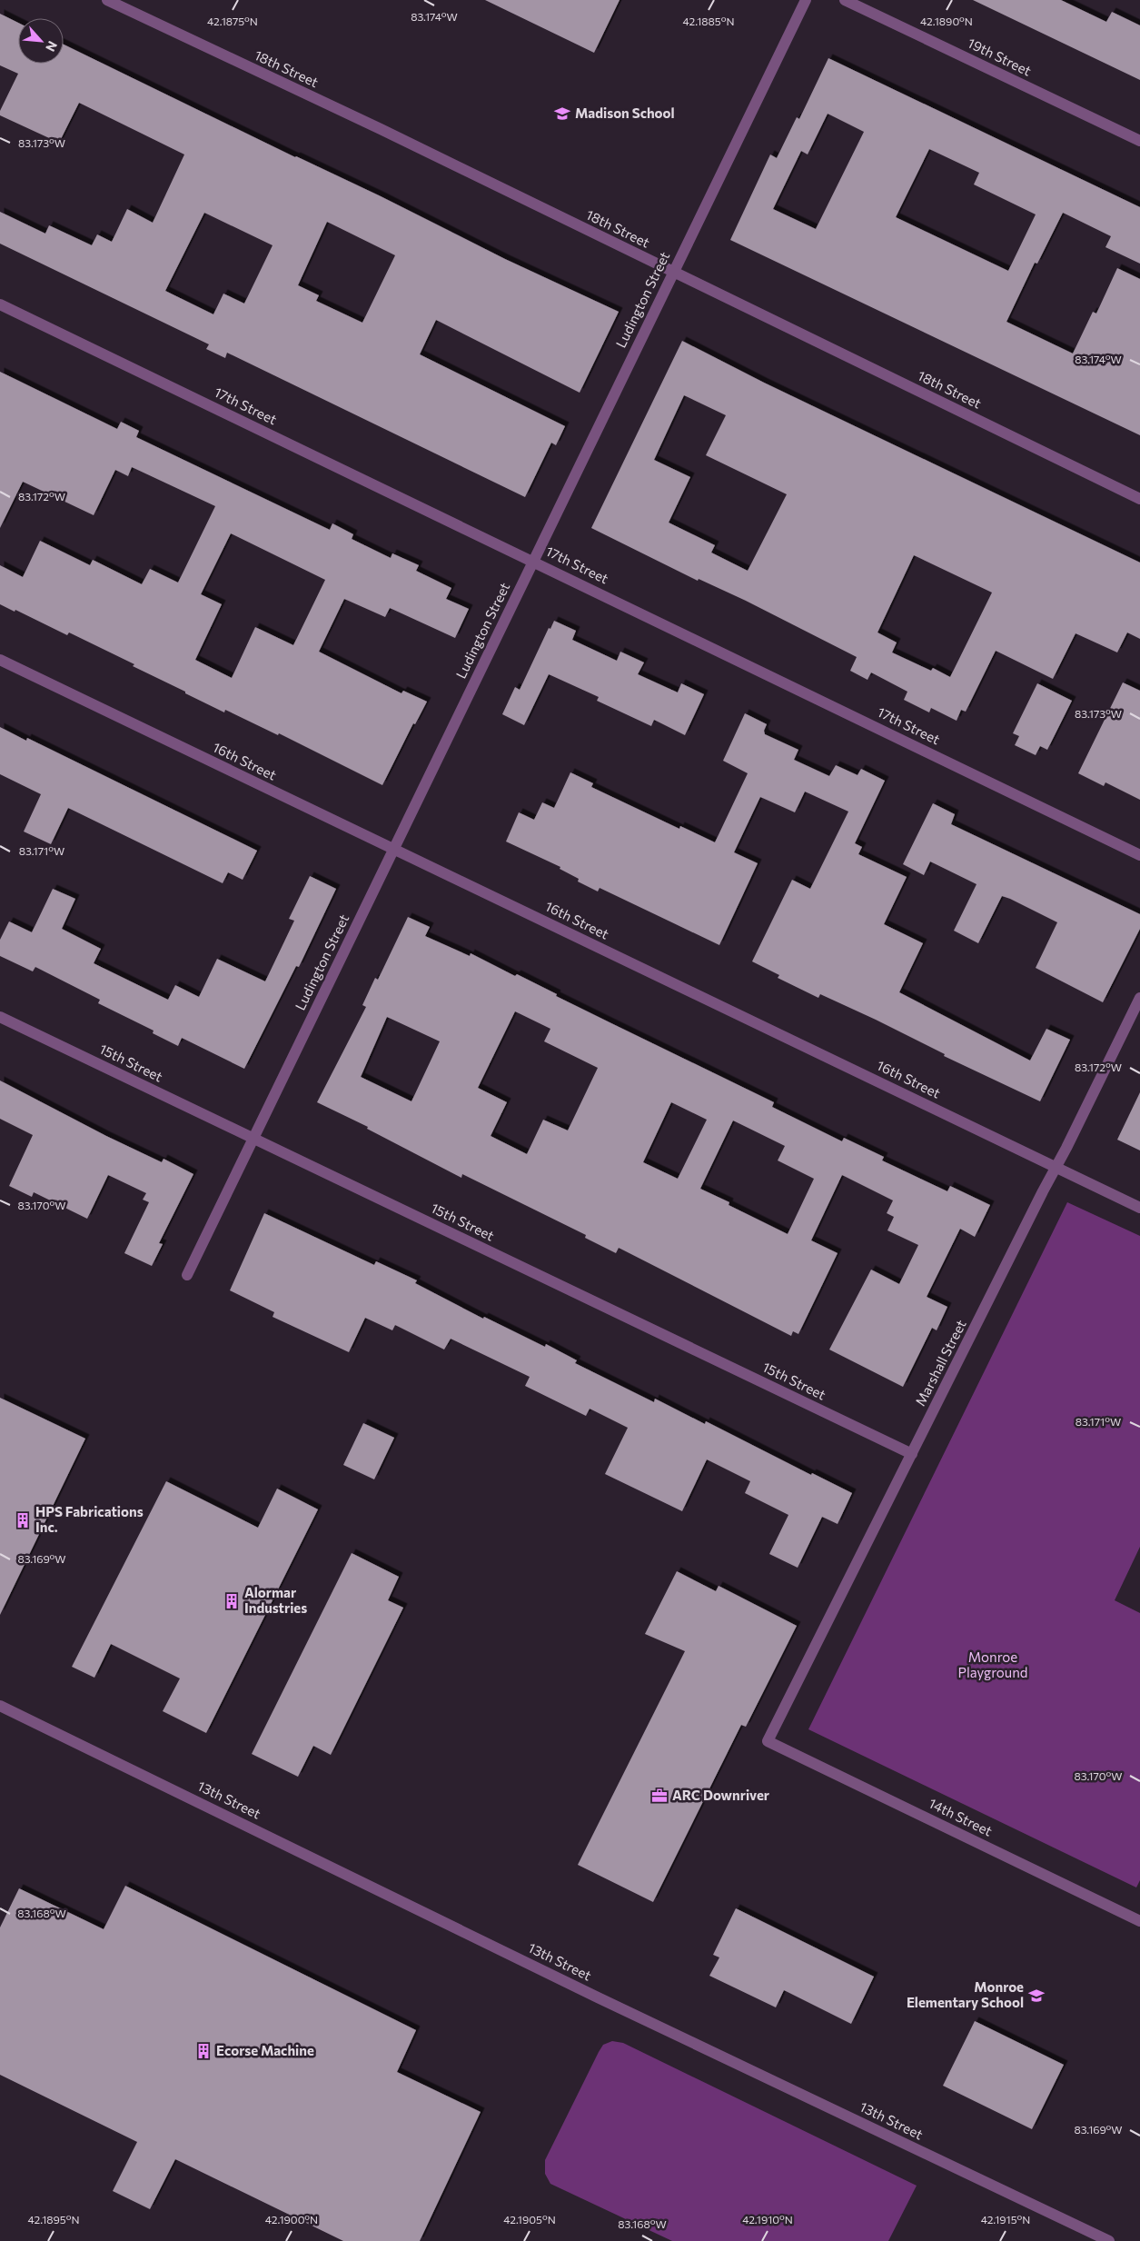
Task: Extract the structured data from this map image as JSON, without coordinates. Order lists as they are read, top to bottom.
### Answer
{
  "streets": {
    "street": [
      "19th Street",
      "18th Street",
      "Ludington Street",
      "17th Street",
      "16th Street",
      "15th Street",
      "Marshall Street",
      "13th Street",
      "14th Street"
    ]
  },
  "crossings": [
    ["18th Street", "Ludington Street"],
    ["Ludington Street", "17th Street"],
    ["Ludington Street", "16th Street"],
    ["Ludington Street", "15th Street"],
    ["16th Street", "Marshall Street"],
    ["15th Street", "Marshall Street"],
    ["Marshall Street", "14th Street"]
  ],
  "parks": ["Monroe Playground"],
  "places": {
    "school or university": ["Madison School", "Monroe Elementary School"],
    "building": ["HPS Fabrications Inc.", "Alormar Industries", "Ecorse Machine"],
    "office": ["ARC Downriver"]
  },
  "north": "bottom right",
  "coordinates": [
    "83.174°W",
    "42.1875°N",
    "42.1885°N",
    "42.1890°N",
    "83.173°W",
    "83.172°W",
    "83.171°W",
    "83.170°W",
    "83.169°W",
    "83.168°W",
    "42.1895°N",
    "42.1900°N",
    "42.1905°N",
    "42.1910°N",
    "42.1915°N"
  ]
}
